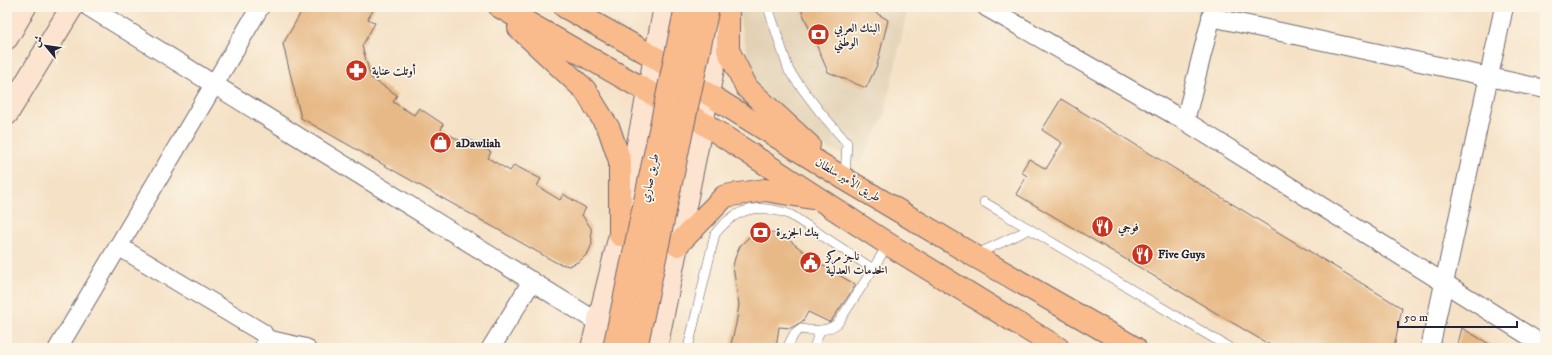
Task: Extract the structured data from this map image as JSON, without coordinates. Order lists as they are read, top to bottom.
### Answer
{
  "streets": {
    "main road": ["طريق صاري", "طريق الأمير سلطان"]
  },
  "places": {
    "bank": ["البنك العربي الوطني", "بنك الجزيرة"],
    "pharmacy": ["أوتلت عناية"],
    "shop": ["aDawliah"],
    "restaurant": ["فوجي", "Five Guys"],
    "public building": ["ناجز مركز الخدمات العدلية"]
  },
  "scale_bar": "50 m",
  "north": "top left"
}
